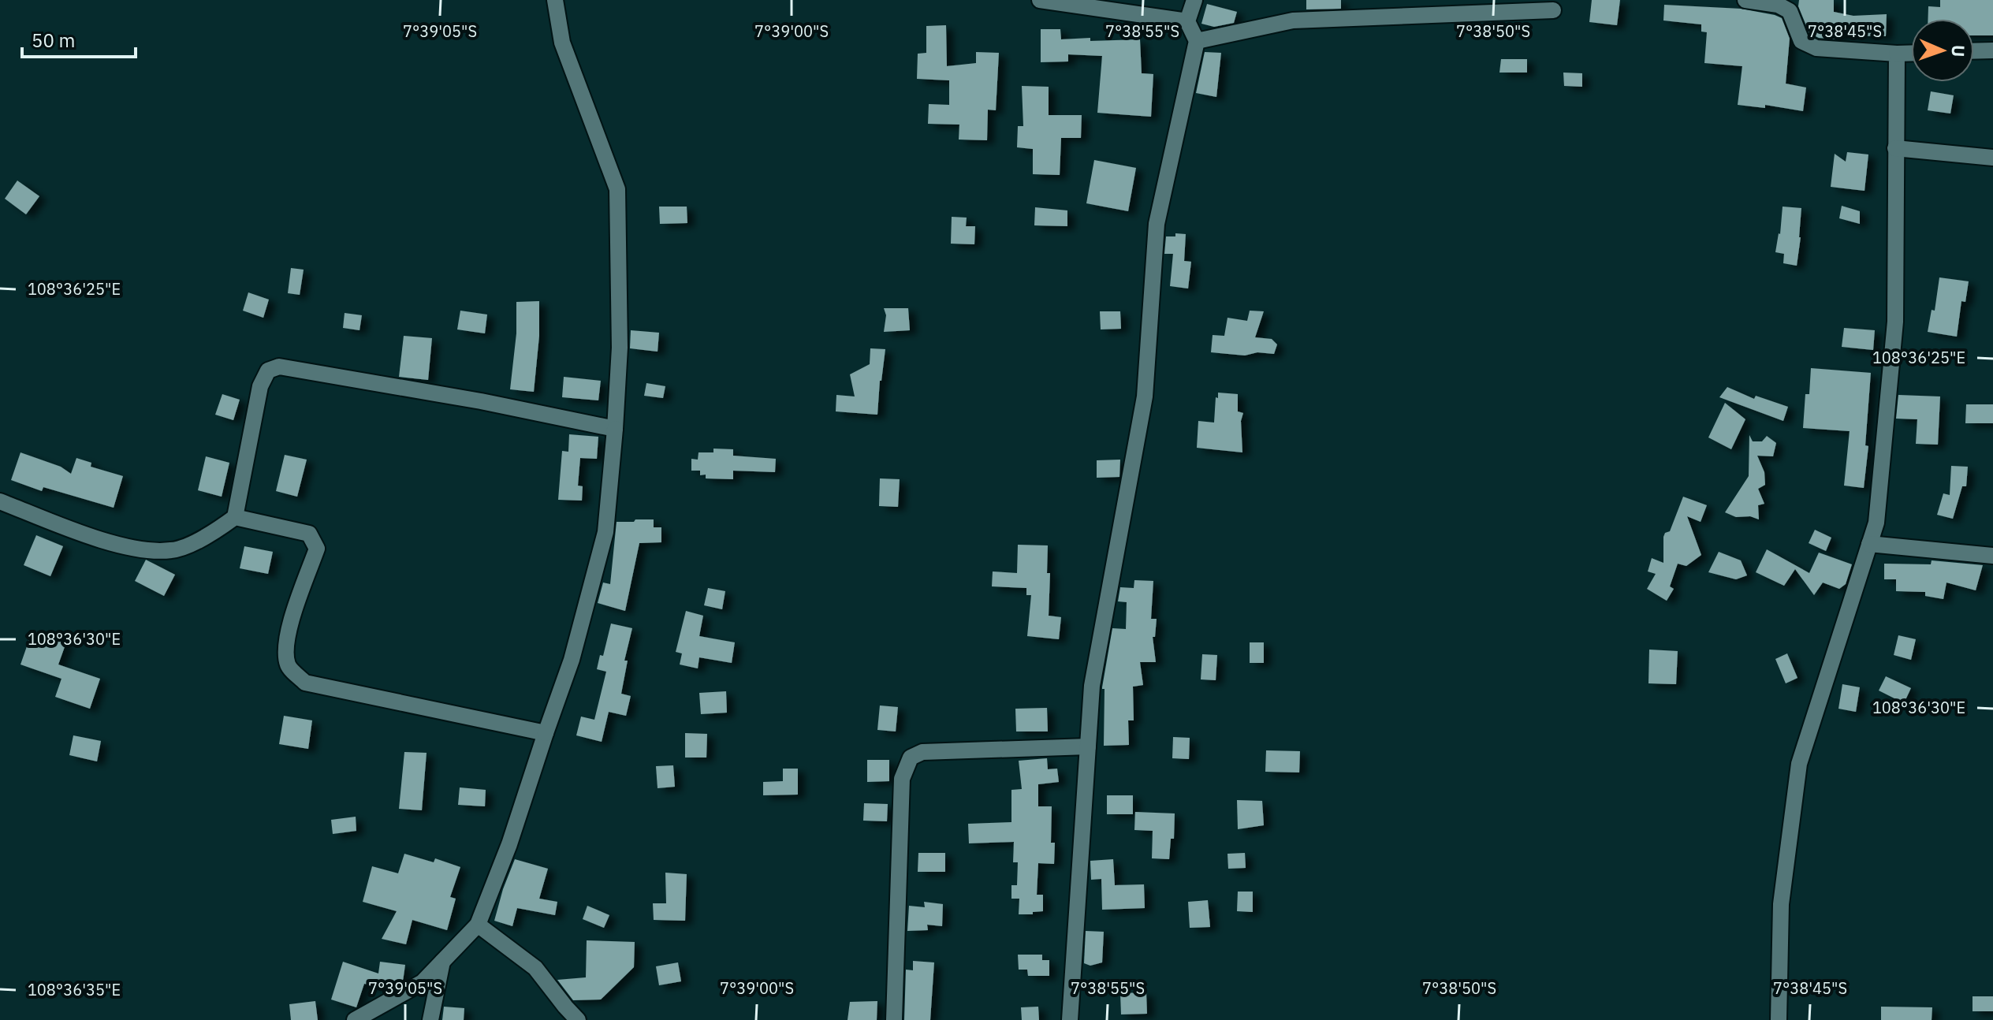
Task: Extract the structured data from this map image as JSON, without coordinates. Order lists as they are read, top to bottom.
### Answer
{
  "scale_bar": "50 m",
  "north": "right",
  "coordinates": [
    "7°39'05\"S",
    "7°39'00\"S",
    "7°38'55\"S",
    "7°38'50\"S",
    "7°38'45\"S",
    "108°36'25\"E",
    "108°36'30\"E",
    "108°36'35\"E"
  ]
}
